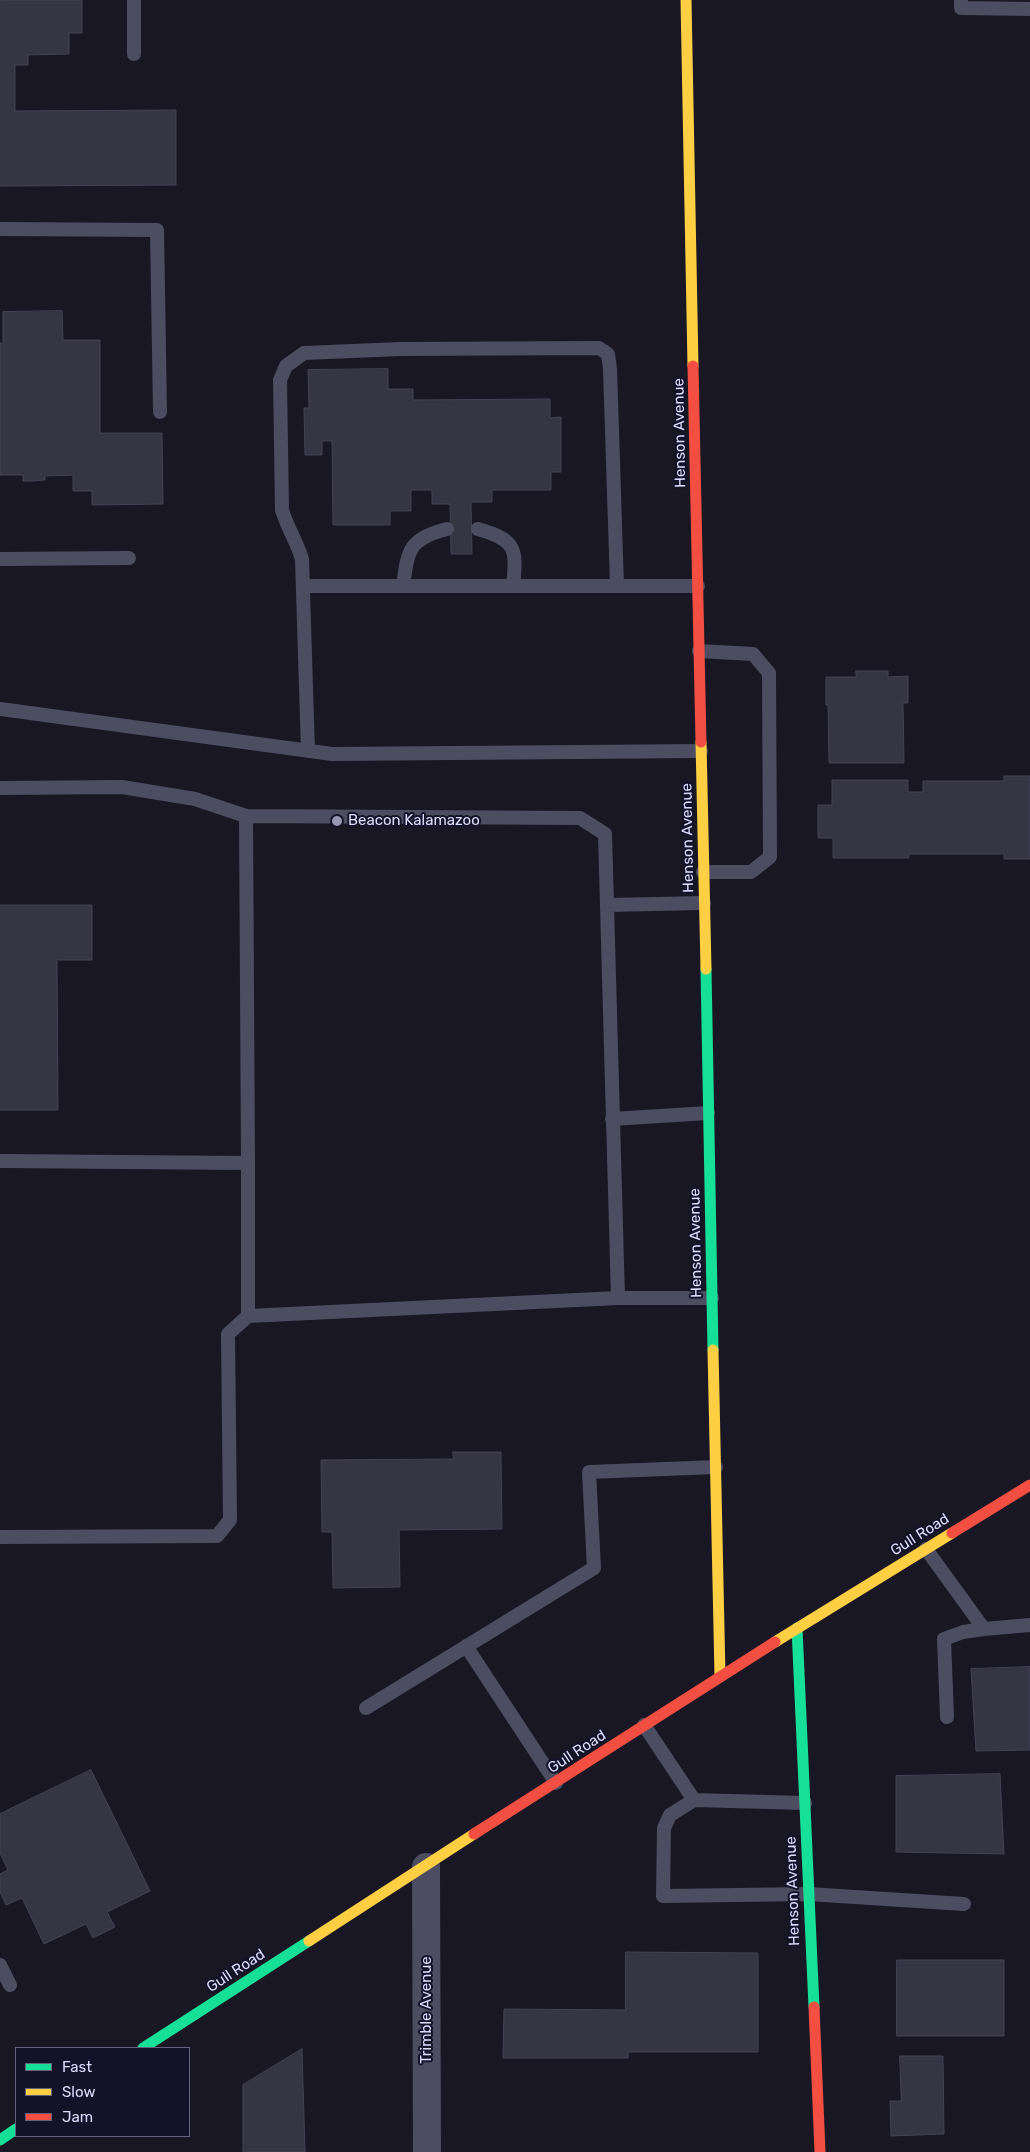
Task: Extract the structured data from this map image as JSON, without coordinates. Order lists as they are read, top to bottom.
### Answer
{
  "streets": {
    "street": ["Henson Avenue", "Gull Road", "Trimble Avenue"]
  },
  "crossings": [
    ["Henson Avenue", "Gull Road"],
    ["Gull Road", "Trimble Avenue"]
  ],
  "places": ["Beacon Kalamazoo"],
  "legend": ["Fast", "Slow", "Jam"]
}
